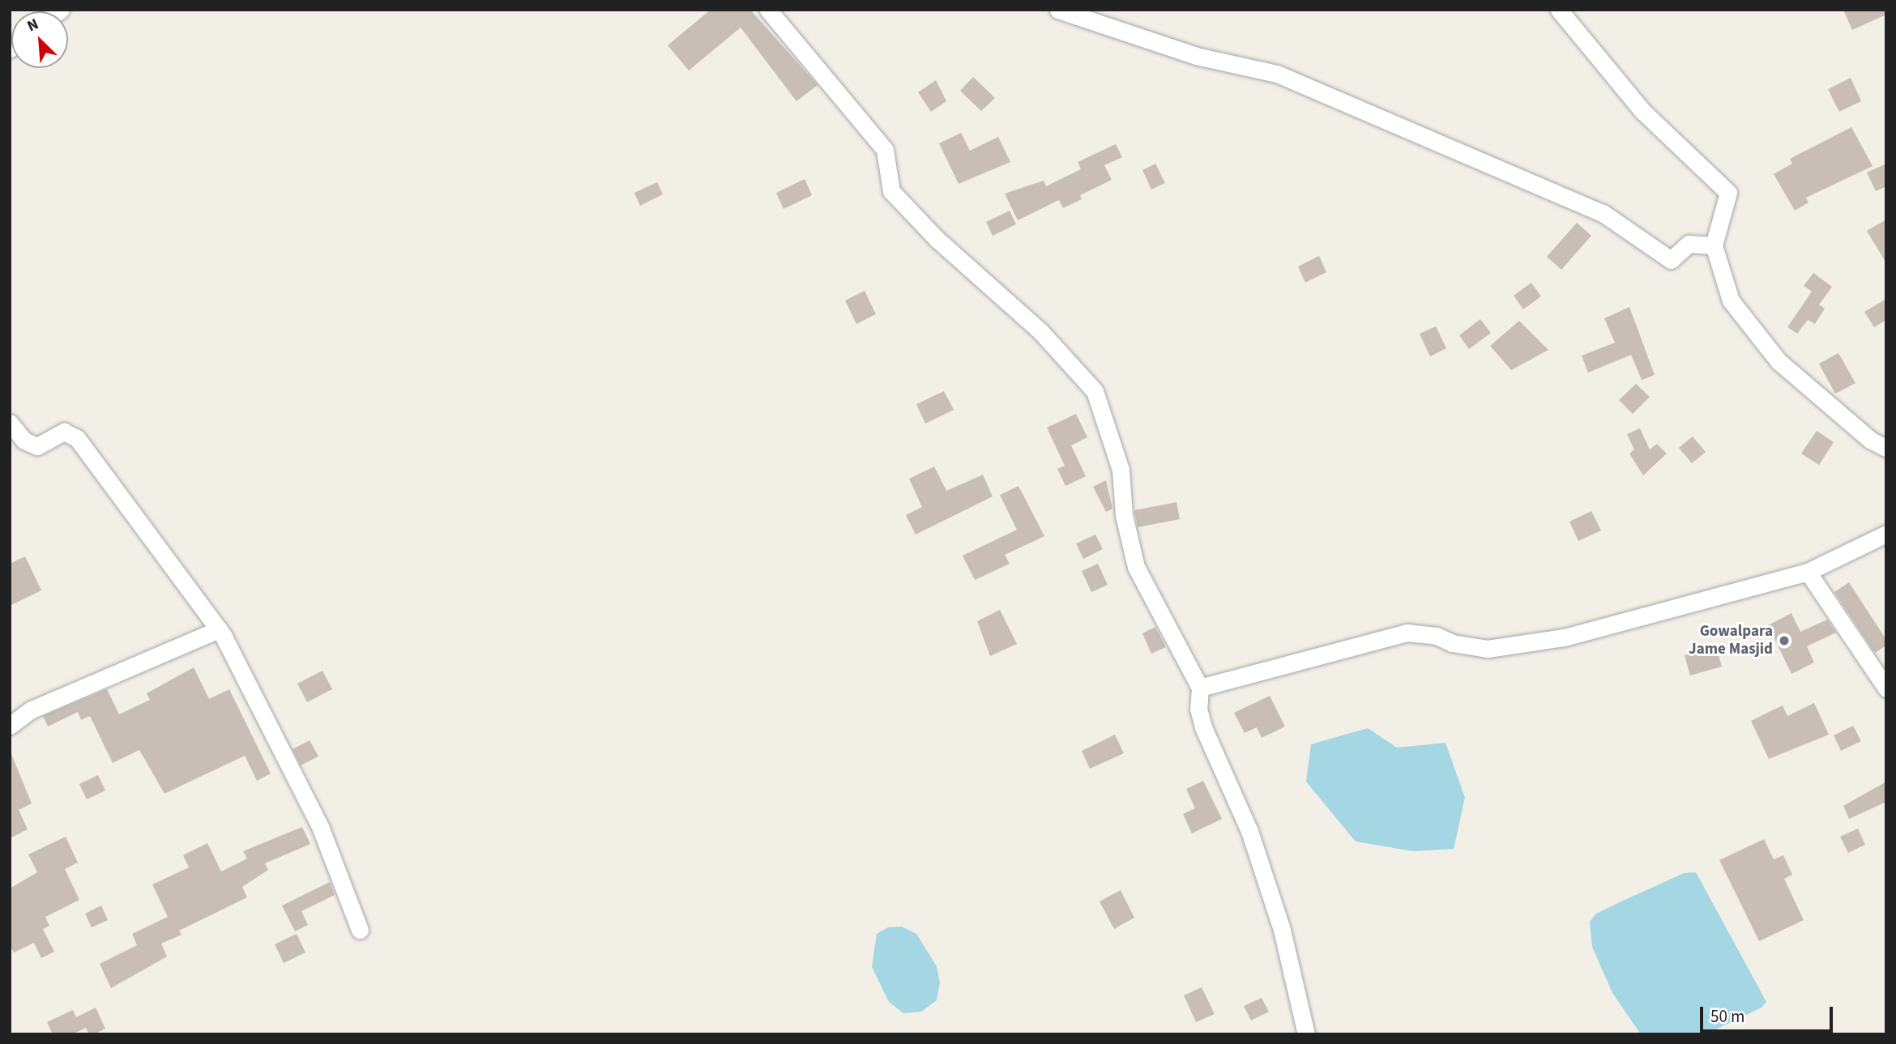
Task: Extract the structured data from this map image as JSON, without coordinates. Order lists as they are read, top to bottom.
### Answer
{
  "places": ["Gowalpara Jame Masjid"],
  "scale_bar": "50 m",
  "north": "top left"
}
